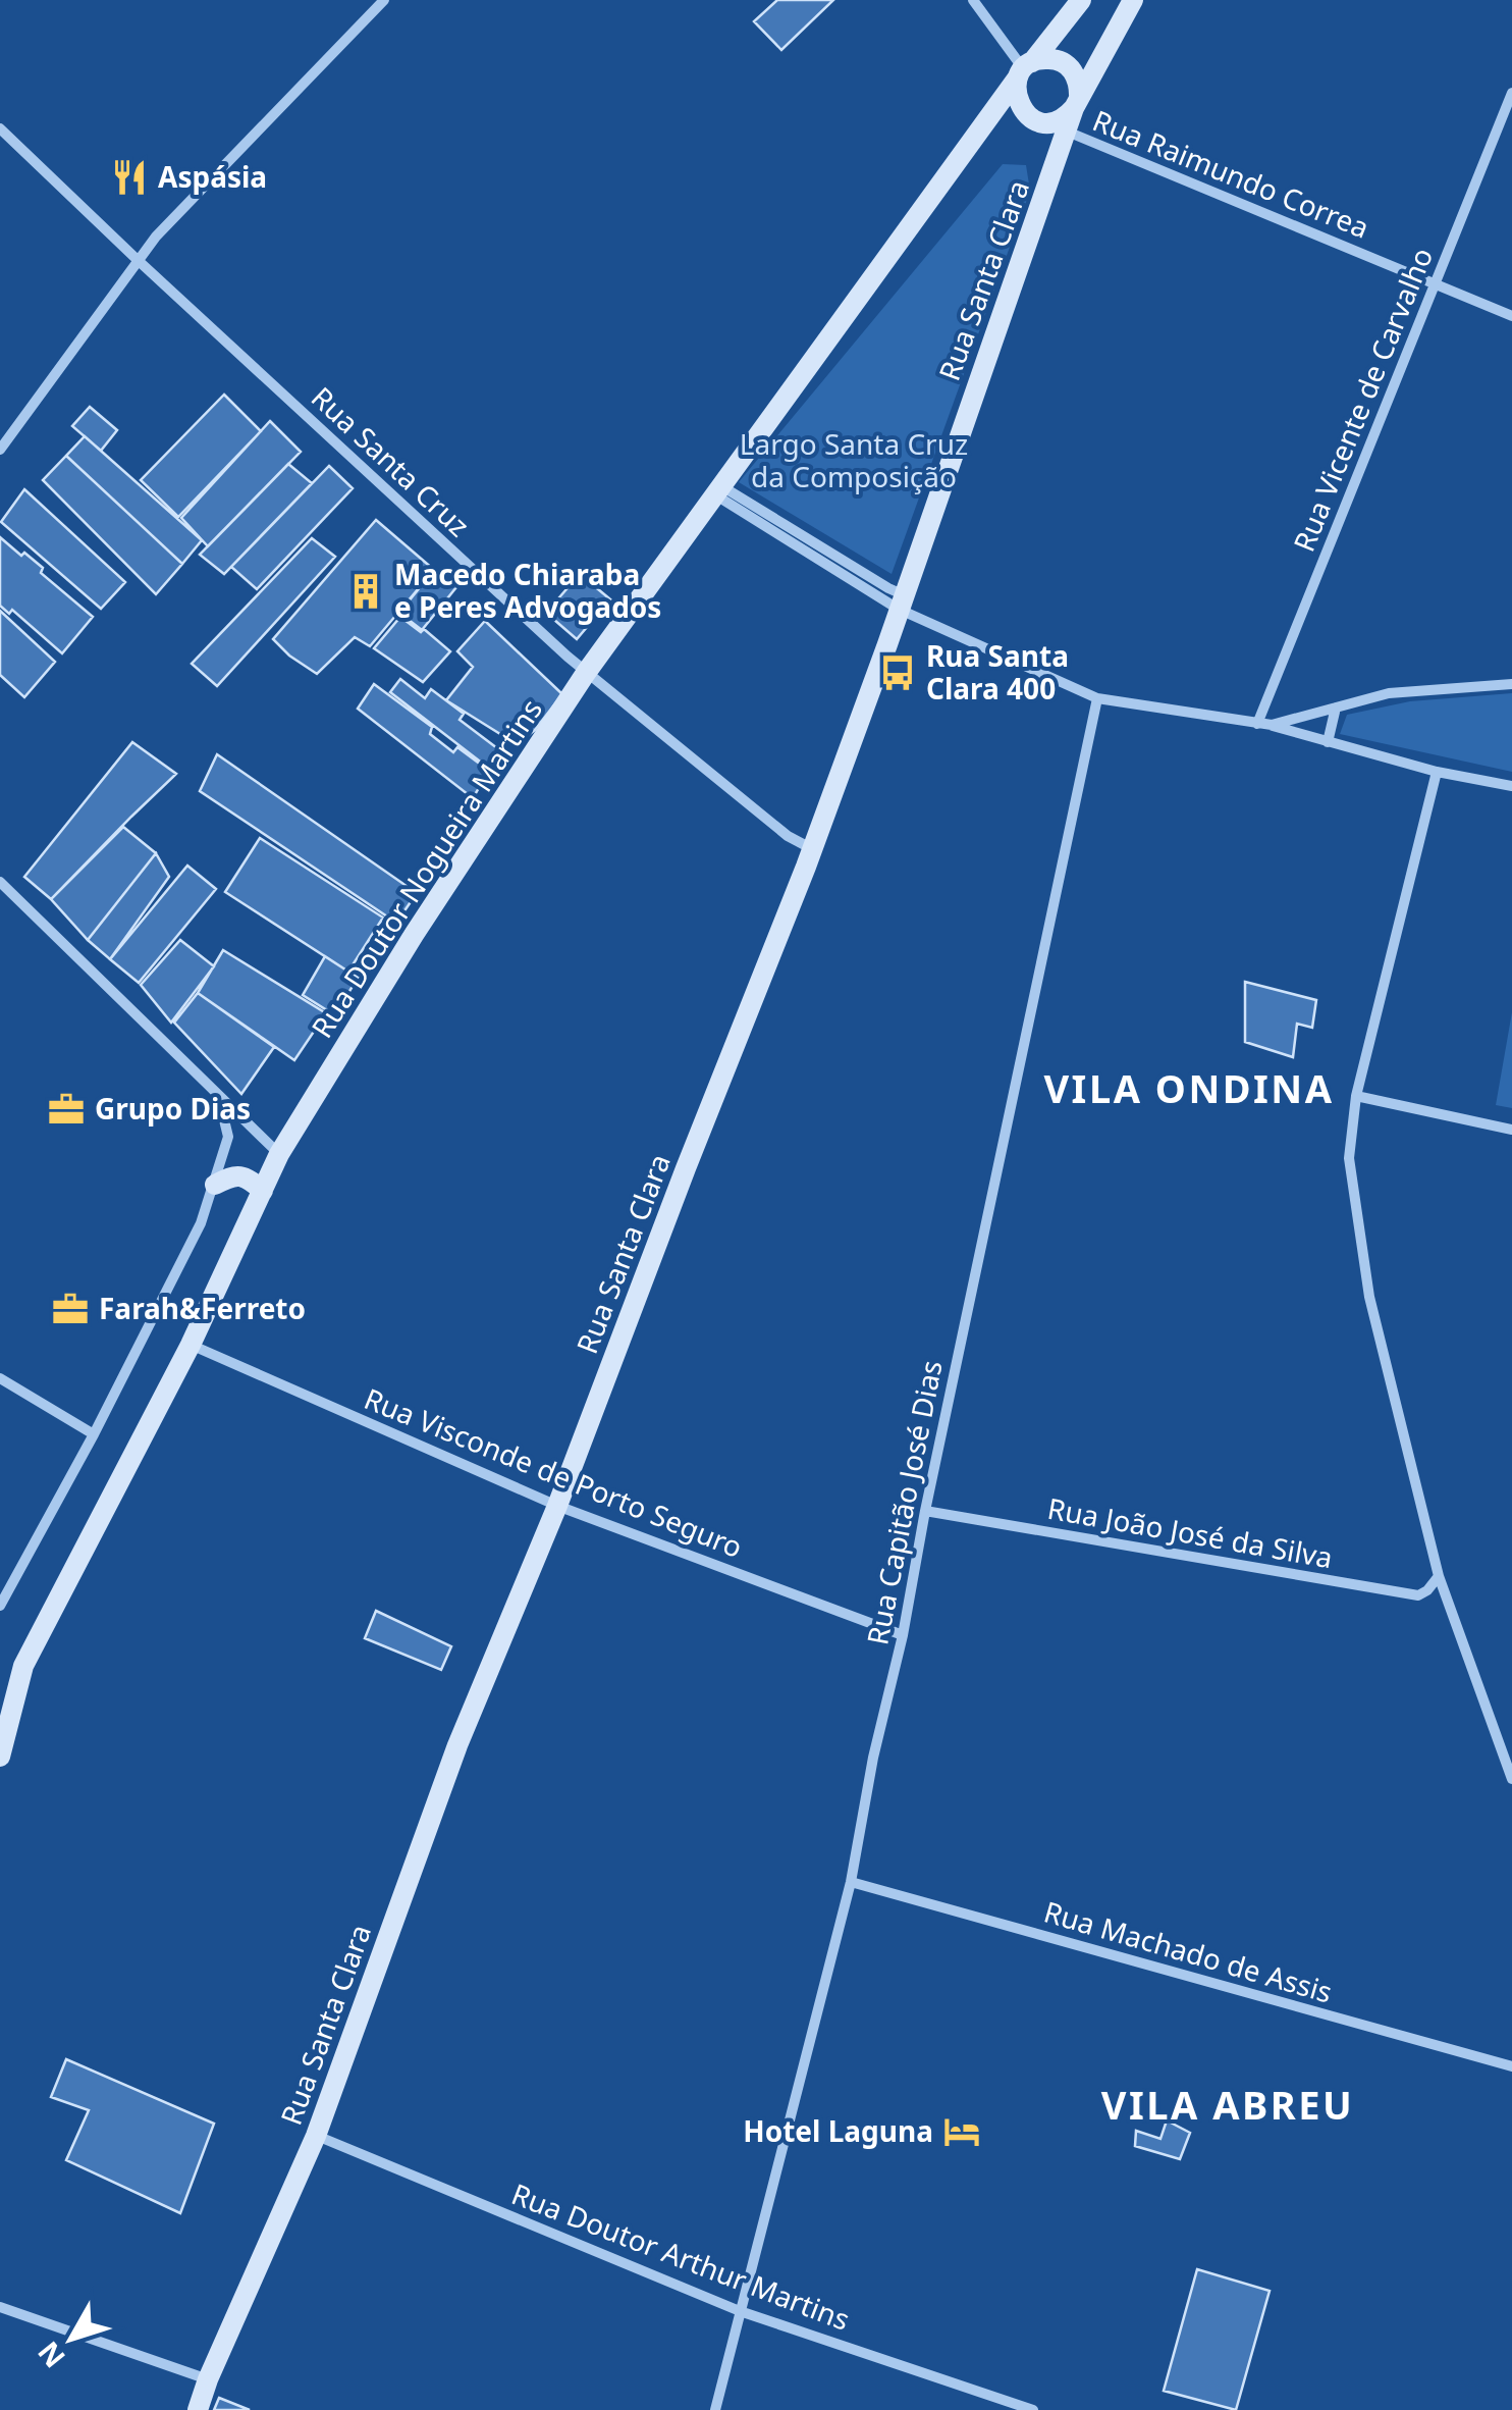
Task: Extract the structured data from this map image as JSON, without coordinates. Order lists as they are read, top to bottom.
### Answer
{
  "streets": {
    "main road": ["Rua Santa Clara", "Rua Doutor Nogueira Martins"],
    "street": [
      "Rua Raimundo Correa",
      "Rua Vicente de Carvalho",
      "Rua Santa Cruz",
      "Rua Visconde de Porto Seguro",
      "Rua Capitão José Dias",
      "Rua João José da Silva",
      "Rua Machado de Assis",
      "Rua Doutor Arthur Martins"
    ]
  },
  "crossings": [
    ["Rua Raimundo Correa", "Rua Santa Clara"],
    ["Rua Raimundo Correa", "Rua Vicente de Carvalho"],
    ["Rua Raimundo Correa", "Rua Doutor Nogueira Martins"],
    ["Rua Santa Clara", "Rua Santa Cruz"],
    ["Rua Santa Clara", "Rua Doutor Nogueira Martins"],
    ["Rua Santa Clara", "Rua Visconde de Porto Seguro"],
    ["Rua Santa Clara", "Rua Doutor Arthur Martins"],
    ["Rua Santa Cruz", "Rua Doutor Nogueira Martins"],
    ["Rua Doutor Nogueira Martins", "Rua Visconde de Porto Seguro"],
    ["Rua Visconde de Porto Seguro", "Rua Capitão José Dias"],
    ["Rua Capitão José Dias", "Rua João José da Silva"],
    ["Rua Capitão José Dias", "Rua Machado de Assis"],
    ["Rua Capitão José Dias", "Rua Doutor Arthur Martins"]
  ],
  "districts": ["VILA ONDINA", "VILA ABREU"],
  "parks": ["Largo Santa Cruz da Composição"],
  "places": {
    "restaurant": ["Aspásia"],
    "building": ["Macedo Chiaraba e Peres Advogados"],
    "bus stop": ["Rua Santa Clara 400"],
    "office": ["Grupo Dias", "Farah&Ferreto"],
    "hotel": ["Hotel Laguna"]
  },
  "north": "bottom left"
}
